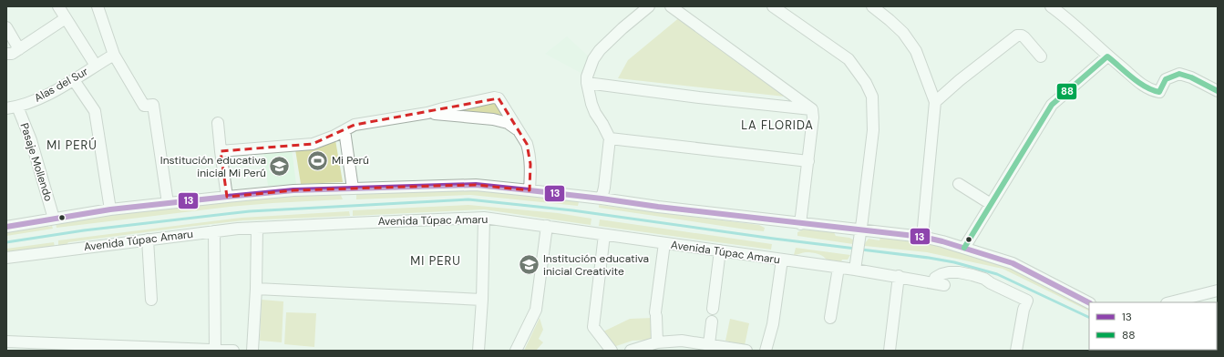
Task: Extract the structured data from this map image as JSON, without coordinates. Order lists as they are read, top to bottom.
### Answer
{
  "streets": {
    "street": ["Alas del Sur", "Pasaje Mollendo", "Avenida Túpac Amaru"]
  },
  "crossings": [
    ["Alas del Sur", "Pasaje Mollendo"]
  ],
  "districts": ["LA FLORIDA", "MI PERÚ", "MI PERU"],
  "places": {
    "sports": ["Mi Perú"],
    "school or university": ["Institución educativa inicial Mi Perú", "Institución educativa inicial Creativite"]
  },
  "lines": ["transit line 88", "transit line 13"],
  "legend": ["13", "88"]
}
